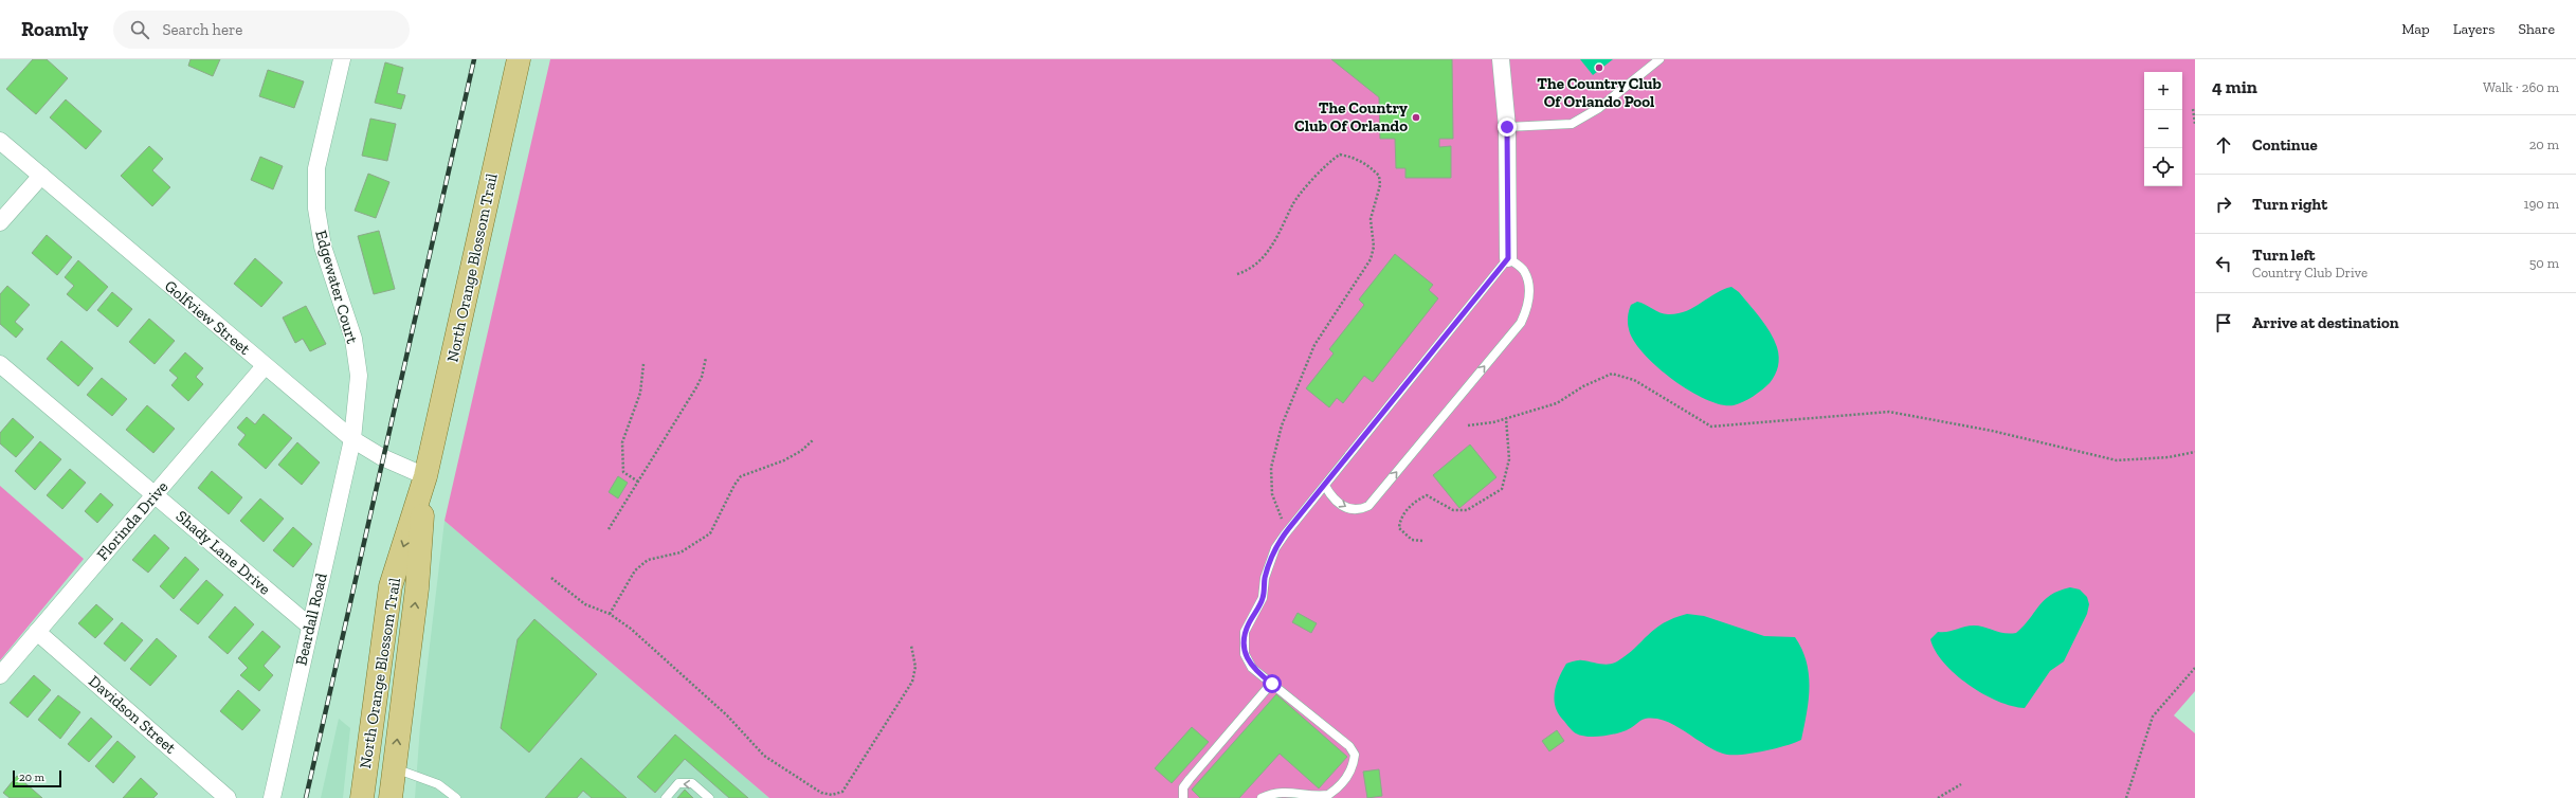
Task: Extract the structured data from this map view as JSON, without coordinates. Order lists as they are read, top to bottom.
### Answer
{
  "streets": {
    "main road": ["North Orange Blossom Trail"],
    "street": [
      "Edgewater Court",
      "Golfview Street",
      "Florinda Drive",
      "Shady Lane Drive",
      "Beardall Road",
      "Davidson Street"
    ]
  },
  "crossings": [
    ["North Orange Blossom Trail", "Golfview Street"],
    ["Edgewater Court", "Golfview Street"],
    ["Edgewater Court", "Beardall Road"],
    ["Golfview Street", "Florinda Drive"],
    ["Golfview Street", "Beardall Road"],
    ["Florinda Drive", "Shady Lane Drive"],
    ["Florinda Drive", "Davidson Street"],
    ["Shady Lane Drive", "Beardall Road"]
  ],
  "places": ["The Country Club Of Orlando Pool", "The Country Club Of Orlando"],
  "scale_bar": "20 m",
  "page": {
    "header": "Roamly",
    "search": "Search here",
    "nav": ["Map", "Layers", "Share"],
    "heading": ["4 min", "Walk · 260 m"],
    "map_buttons": ["+", "−"],
    "list": [
      ["Continue", "20 m"],
      ["Turn right", "190 m"],
      ["Turn left", "Country Club Drive", "50 m"],
      "Arrive at destination"
    ],
    "scale": "20 m"
  }
}
